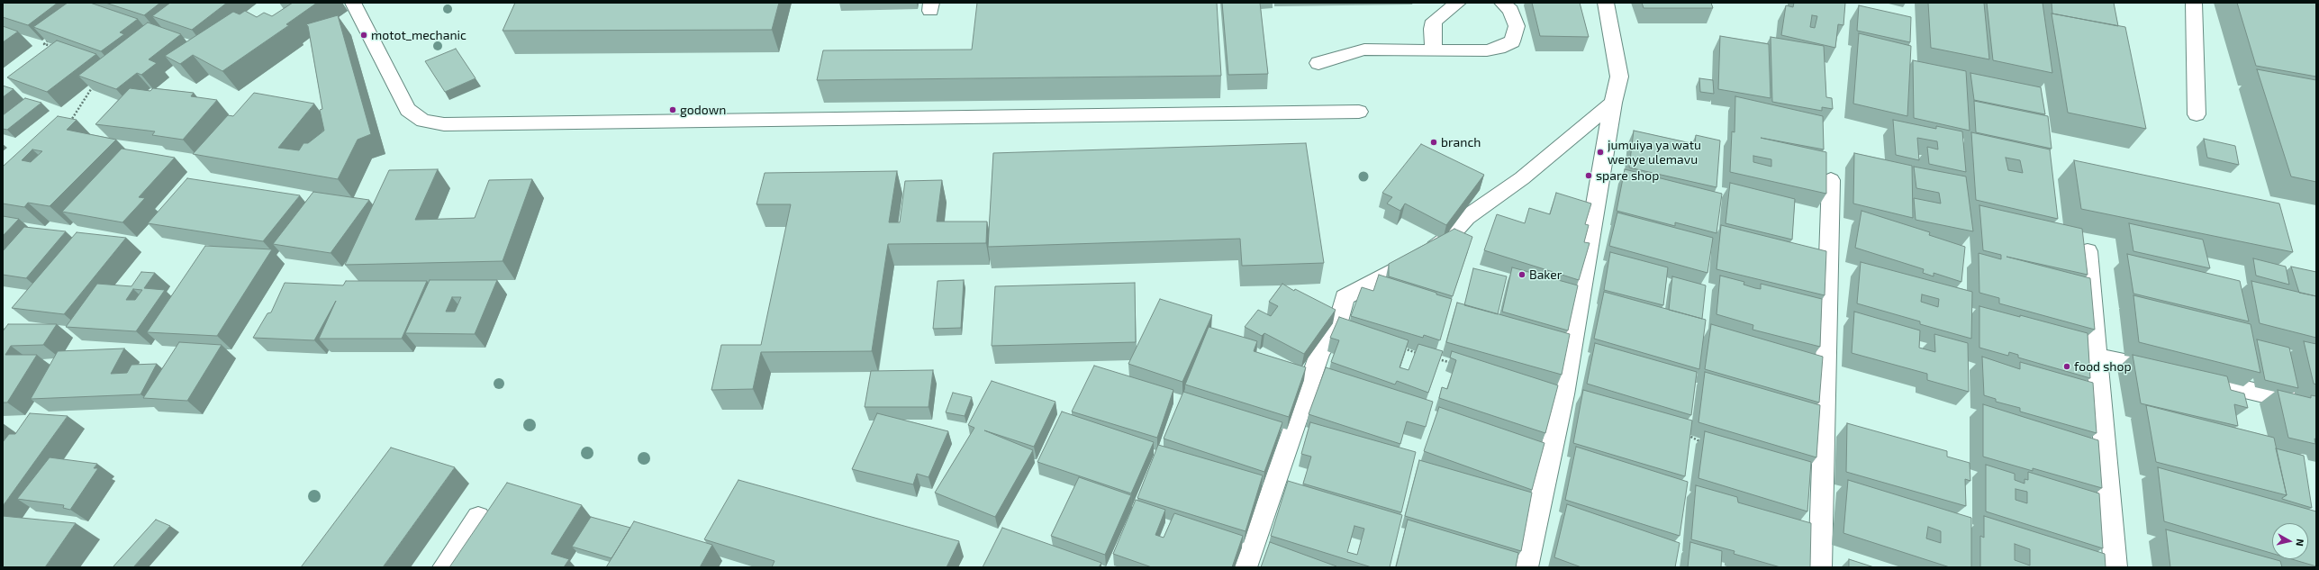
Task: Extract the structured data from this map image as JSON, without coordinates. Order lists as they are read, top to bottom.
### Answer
{
  "places": [
    "motot_mechanic",
    "godown",
    "branch",
    "jumuiya ya watu wenye ulemavu",
    "spare shop",
    "Baker",
    "food shop"
  ],
  "north": "right"
}
